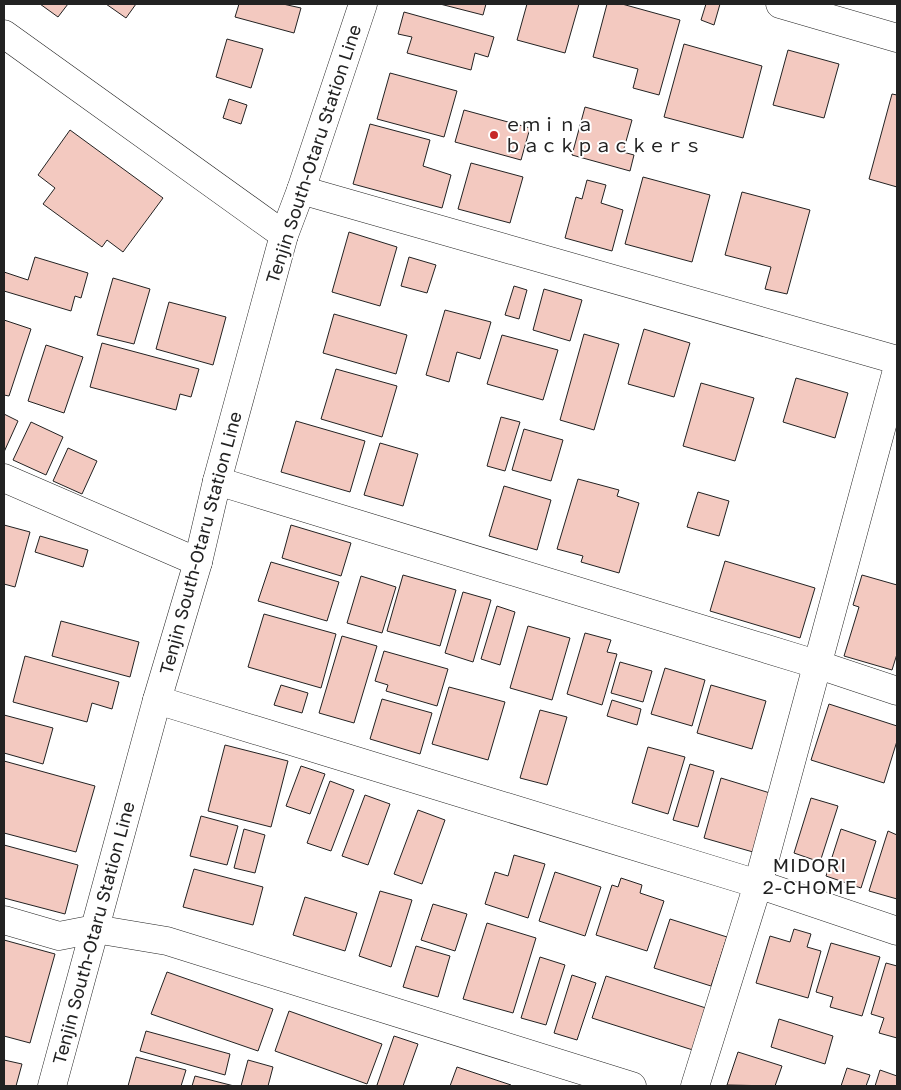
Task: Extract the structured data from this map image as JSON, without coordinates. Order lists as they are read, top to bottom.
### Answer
{
  "streets": {
    "street": ["Tenjin South-Otaru Station Line"]
  },
  "districts": ["MIDORI 2-CHOME"],
  "places": ["ｅｍｉｎａ ｂａｃｋｐａｃｋｅｒｓ"]
}
